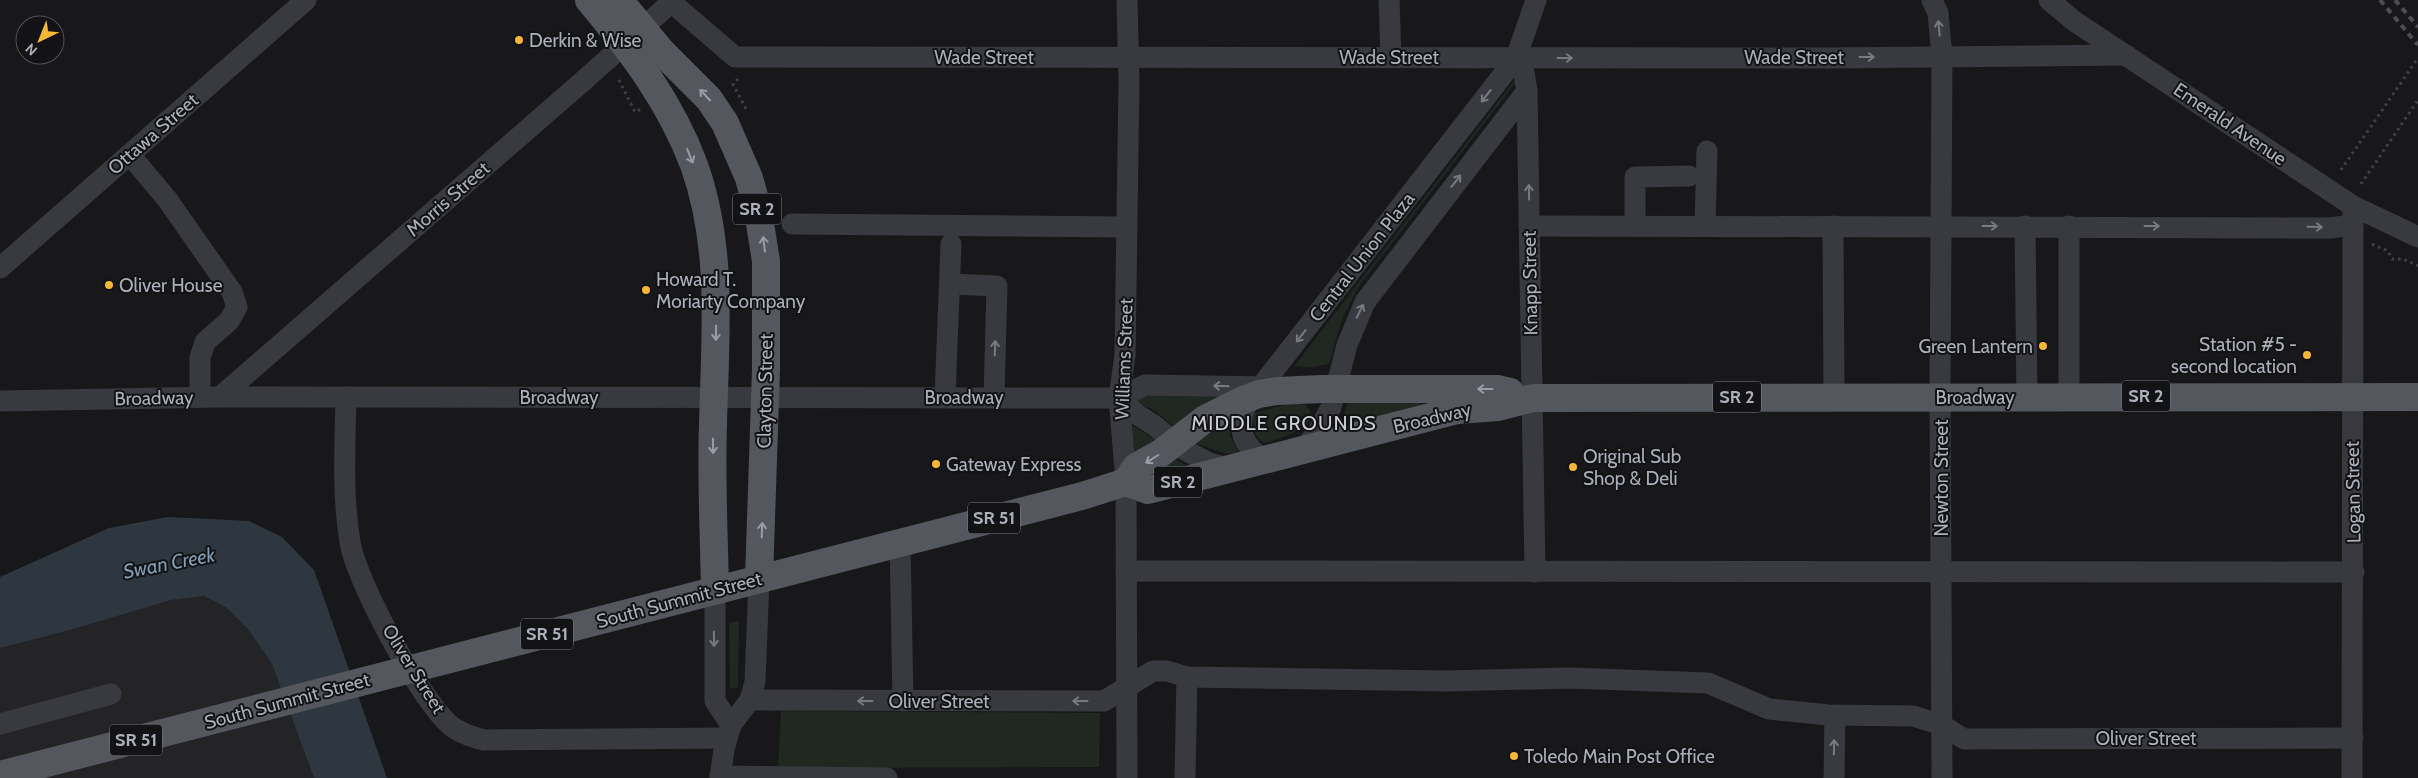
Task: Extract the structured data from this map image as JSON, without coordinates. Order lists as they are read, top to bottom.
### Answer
{
  "streets": {
    "main road": [
      "SR 2",
      "Clayton Street",
      "Broadway",
      "SR 51",
      "South Summit Street"
    ],
    "street": [
      "Wade Street",
      "Emerald Avenue",
      "Ottawa Street",
      "Morris Street",
      "Central Union Plaza",
      "Knapp Street",
      "Williams Street",
      "Newton Street",
      "Logan Street",
      "Oliver Street"
    ]
  },
  "crossings": [
    ["Wade Street", "Emerald Avenue"],
    ["Wade Street", "Morris Street"],
    ["Wade Street", "Central Union Plaza"],
    ["Wade Street", "Knapp Street"],
    ["Wade Street", "Williams Street"],
    ["Wade Street", "Newton Street"],
    ["Emerald Avenue", "Logan Street"],
    ["Morris Street", "Broadway"],
    ["SR 2", "Central Union Plaza"],
    ["SR 2", "Williams Street"],
    ["SR 2", "Clayton Street"],
    ["SR 2", "Broadway"],
    ["SR 2", "South Summit Street"],
    ["Central Union Plaza", "Knapp Street"],
    ["Central Union Plaza", "Broadway"],
    ["Knapp Street", "Broadway"],
    ["Williams Street", "Broadway"],
    ["Williams Street", "South Summit Street"],
    ["Williams Street", "Oliver Street"],
    ["Clayton Street", "Broadway"],
    ["Clayton Street", "South Summit Street"],
    ["Clayton Street", "Oliver Street"],
    ["Broadway", "Newton Street"],
    ["Broadway", "Logan Street"],
    ["Broadway", "Oliver Street"],
    ["Newton Street", "Oliver Street"],
    ["Logan Street", "Oliver Street"],
    ["South Summit Street", "Oliver Street"]
  ],
  "districts": ["MIDDLE GROUNDS"],
  "water": ["Swan Creek"],
  "places": [
    "Derkin & Wise",
    "Oliver House",
    "Howard T. Moriarty Company",
    "Green Lantern",
    "Station #5 - second location",
    "Gateway Express",
    "Original Sub Shop & Deli",
    "Toledo Main Post Office"
  ],
  "north": "bottom left"
}
